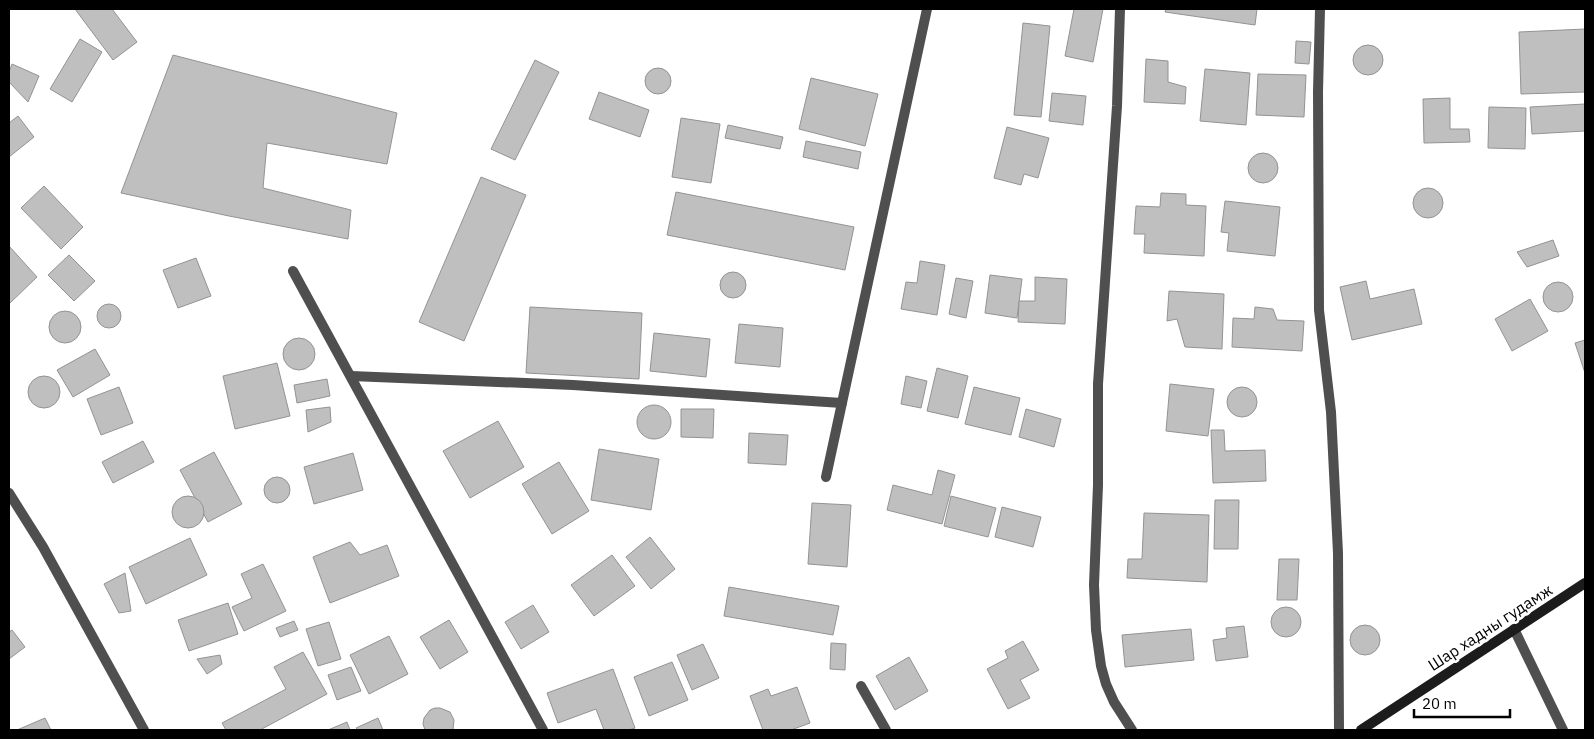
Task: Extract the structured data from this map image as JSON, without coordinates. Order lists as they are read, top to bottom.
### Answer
{
  "streets": {
    "main road": ["Шар хадны гудамж"]
  },
  "scale_bar": "20 m"
}
